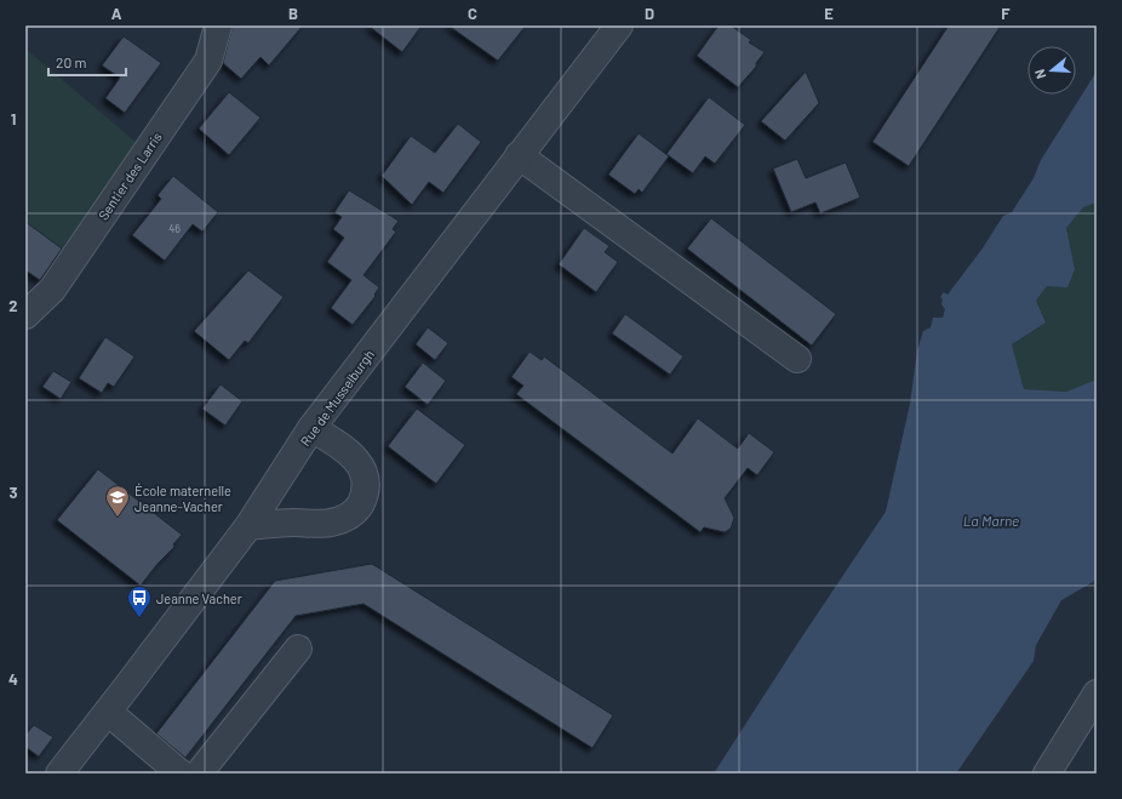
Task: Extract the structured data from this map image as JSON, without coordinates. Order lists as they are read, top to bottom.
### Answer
{
  "streets": {
    "street": ["Sentier des Larris", "Rue de Musselburgh"]
  },
  "water": ["La Marne"],
  "places": {
    "school or university": ["École maternelle Jeanne-Vacher"],
    "bus stop": ["Jeanne Vacher"]
  },
  "house_numbers": ["46"],
  "scale_bar": "20 m",
  "north": "left",
  "grid": {
    "columns": [
      "A",
      "B",
      "C",
      "D",
      "E",
      "F"
    ],
    "rows": [
      "1",
      "2",
      "3",
      "4"
    ]
  }
}
